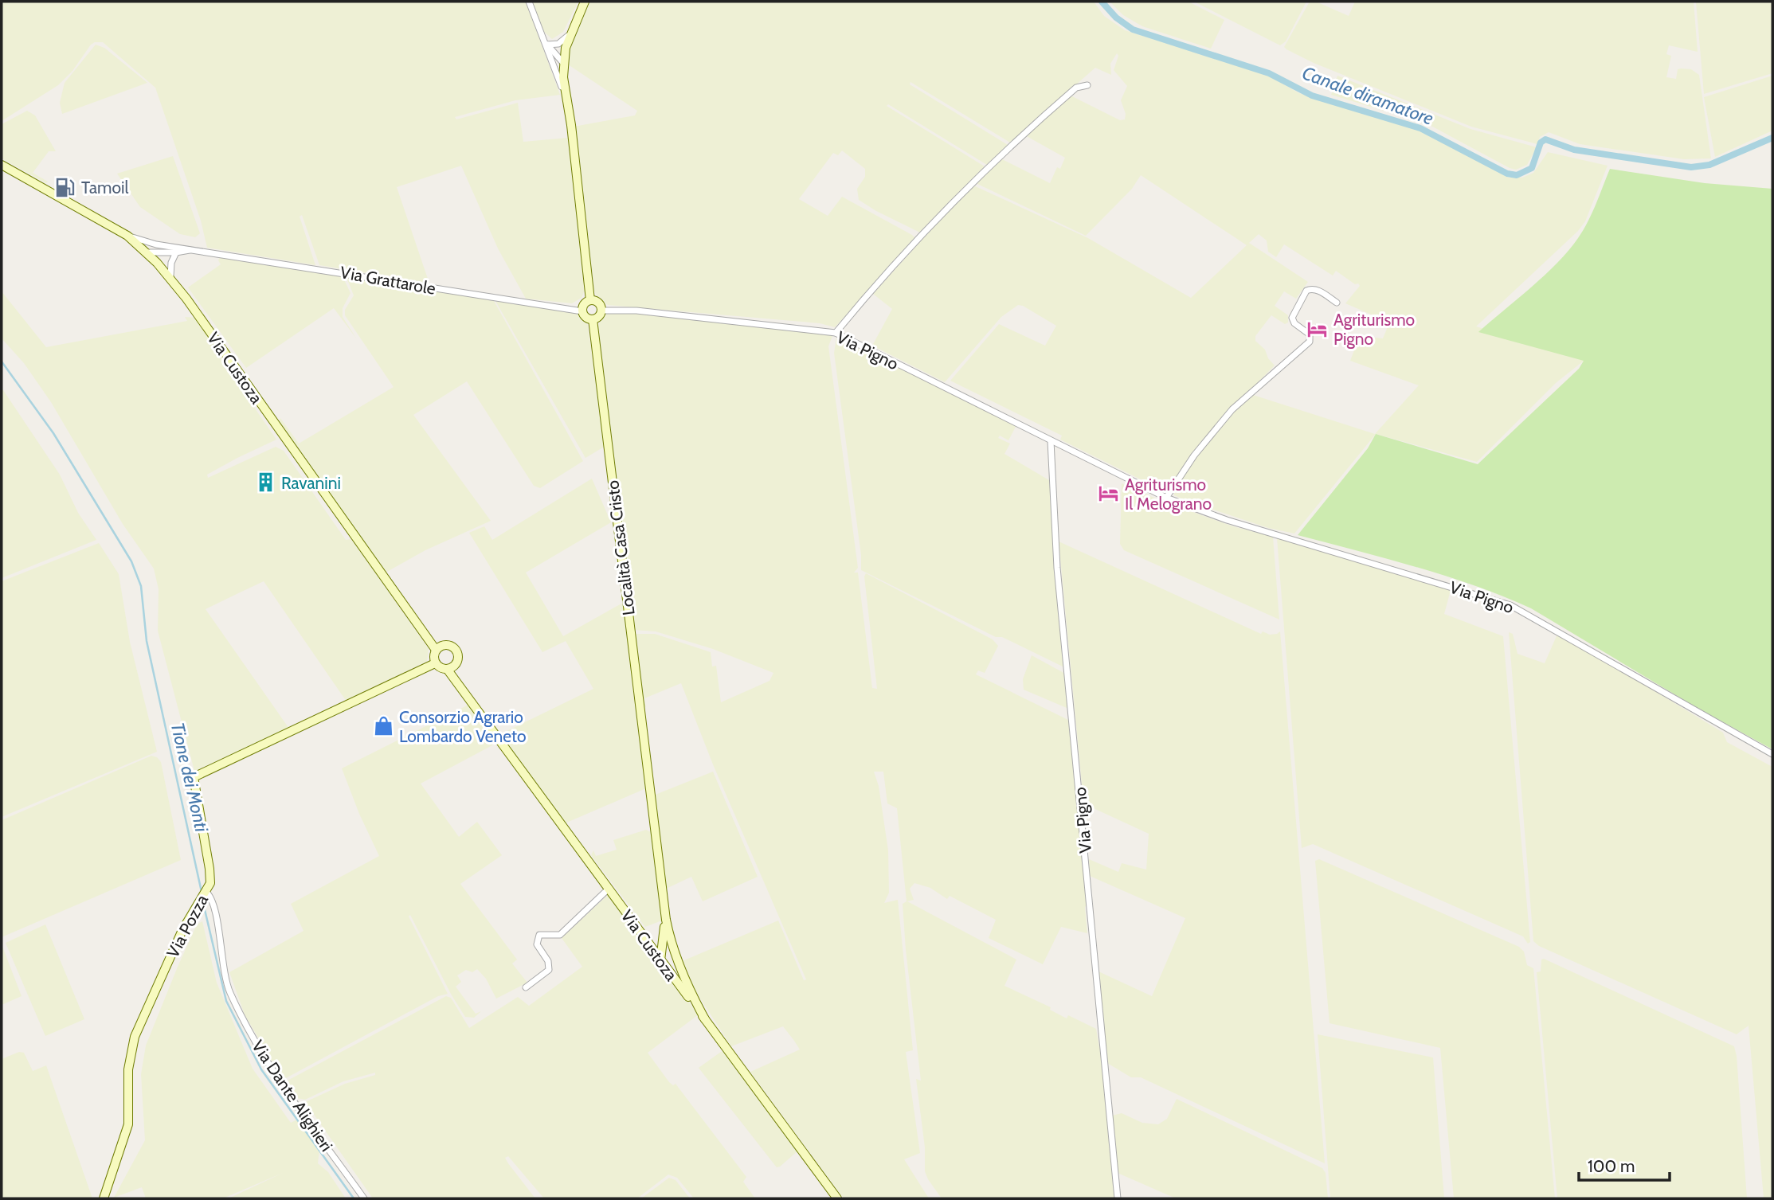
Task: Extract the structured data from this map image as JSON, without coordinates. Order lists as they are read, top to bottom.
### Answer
{
  "streets": {
    "street": [
      "Via Grattarole",
      "Via Pigno",
      "Via Custoza",
      "Località Casa Cristo",
      "Via Pozza",
      "Via Dante Alighieri"
    ]
  },
  "crossings": [
    ["Via Grattarole", "Via Pigno"],
    ["Via Grattarole", "Via Custoza"],
    ["Via Grattarole", "Località Casa Cristo"],
    ["Via Pigno", "Località Casa Cristo"],
    ["Via Custoza", "Via Pozza"],
    ["Via Pozza", "Via Dante Alighieri"]
  ],
  "water": ["Canale diramatore", "Tione dei Monti"],
  "places": {
    "fuel station": ["Tamoil"],
    "hotel": ["Agriturismo Pigno", "Agriturismo Il Melograno"],
    "building": ["Ravanini"],
    "shop": ["Consorzio Agrario Lombardo Veneto"]
  },
  "scale_bar": "100 m"
}
